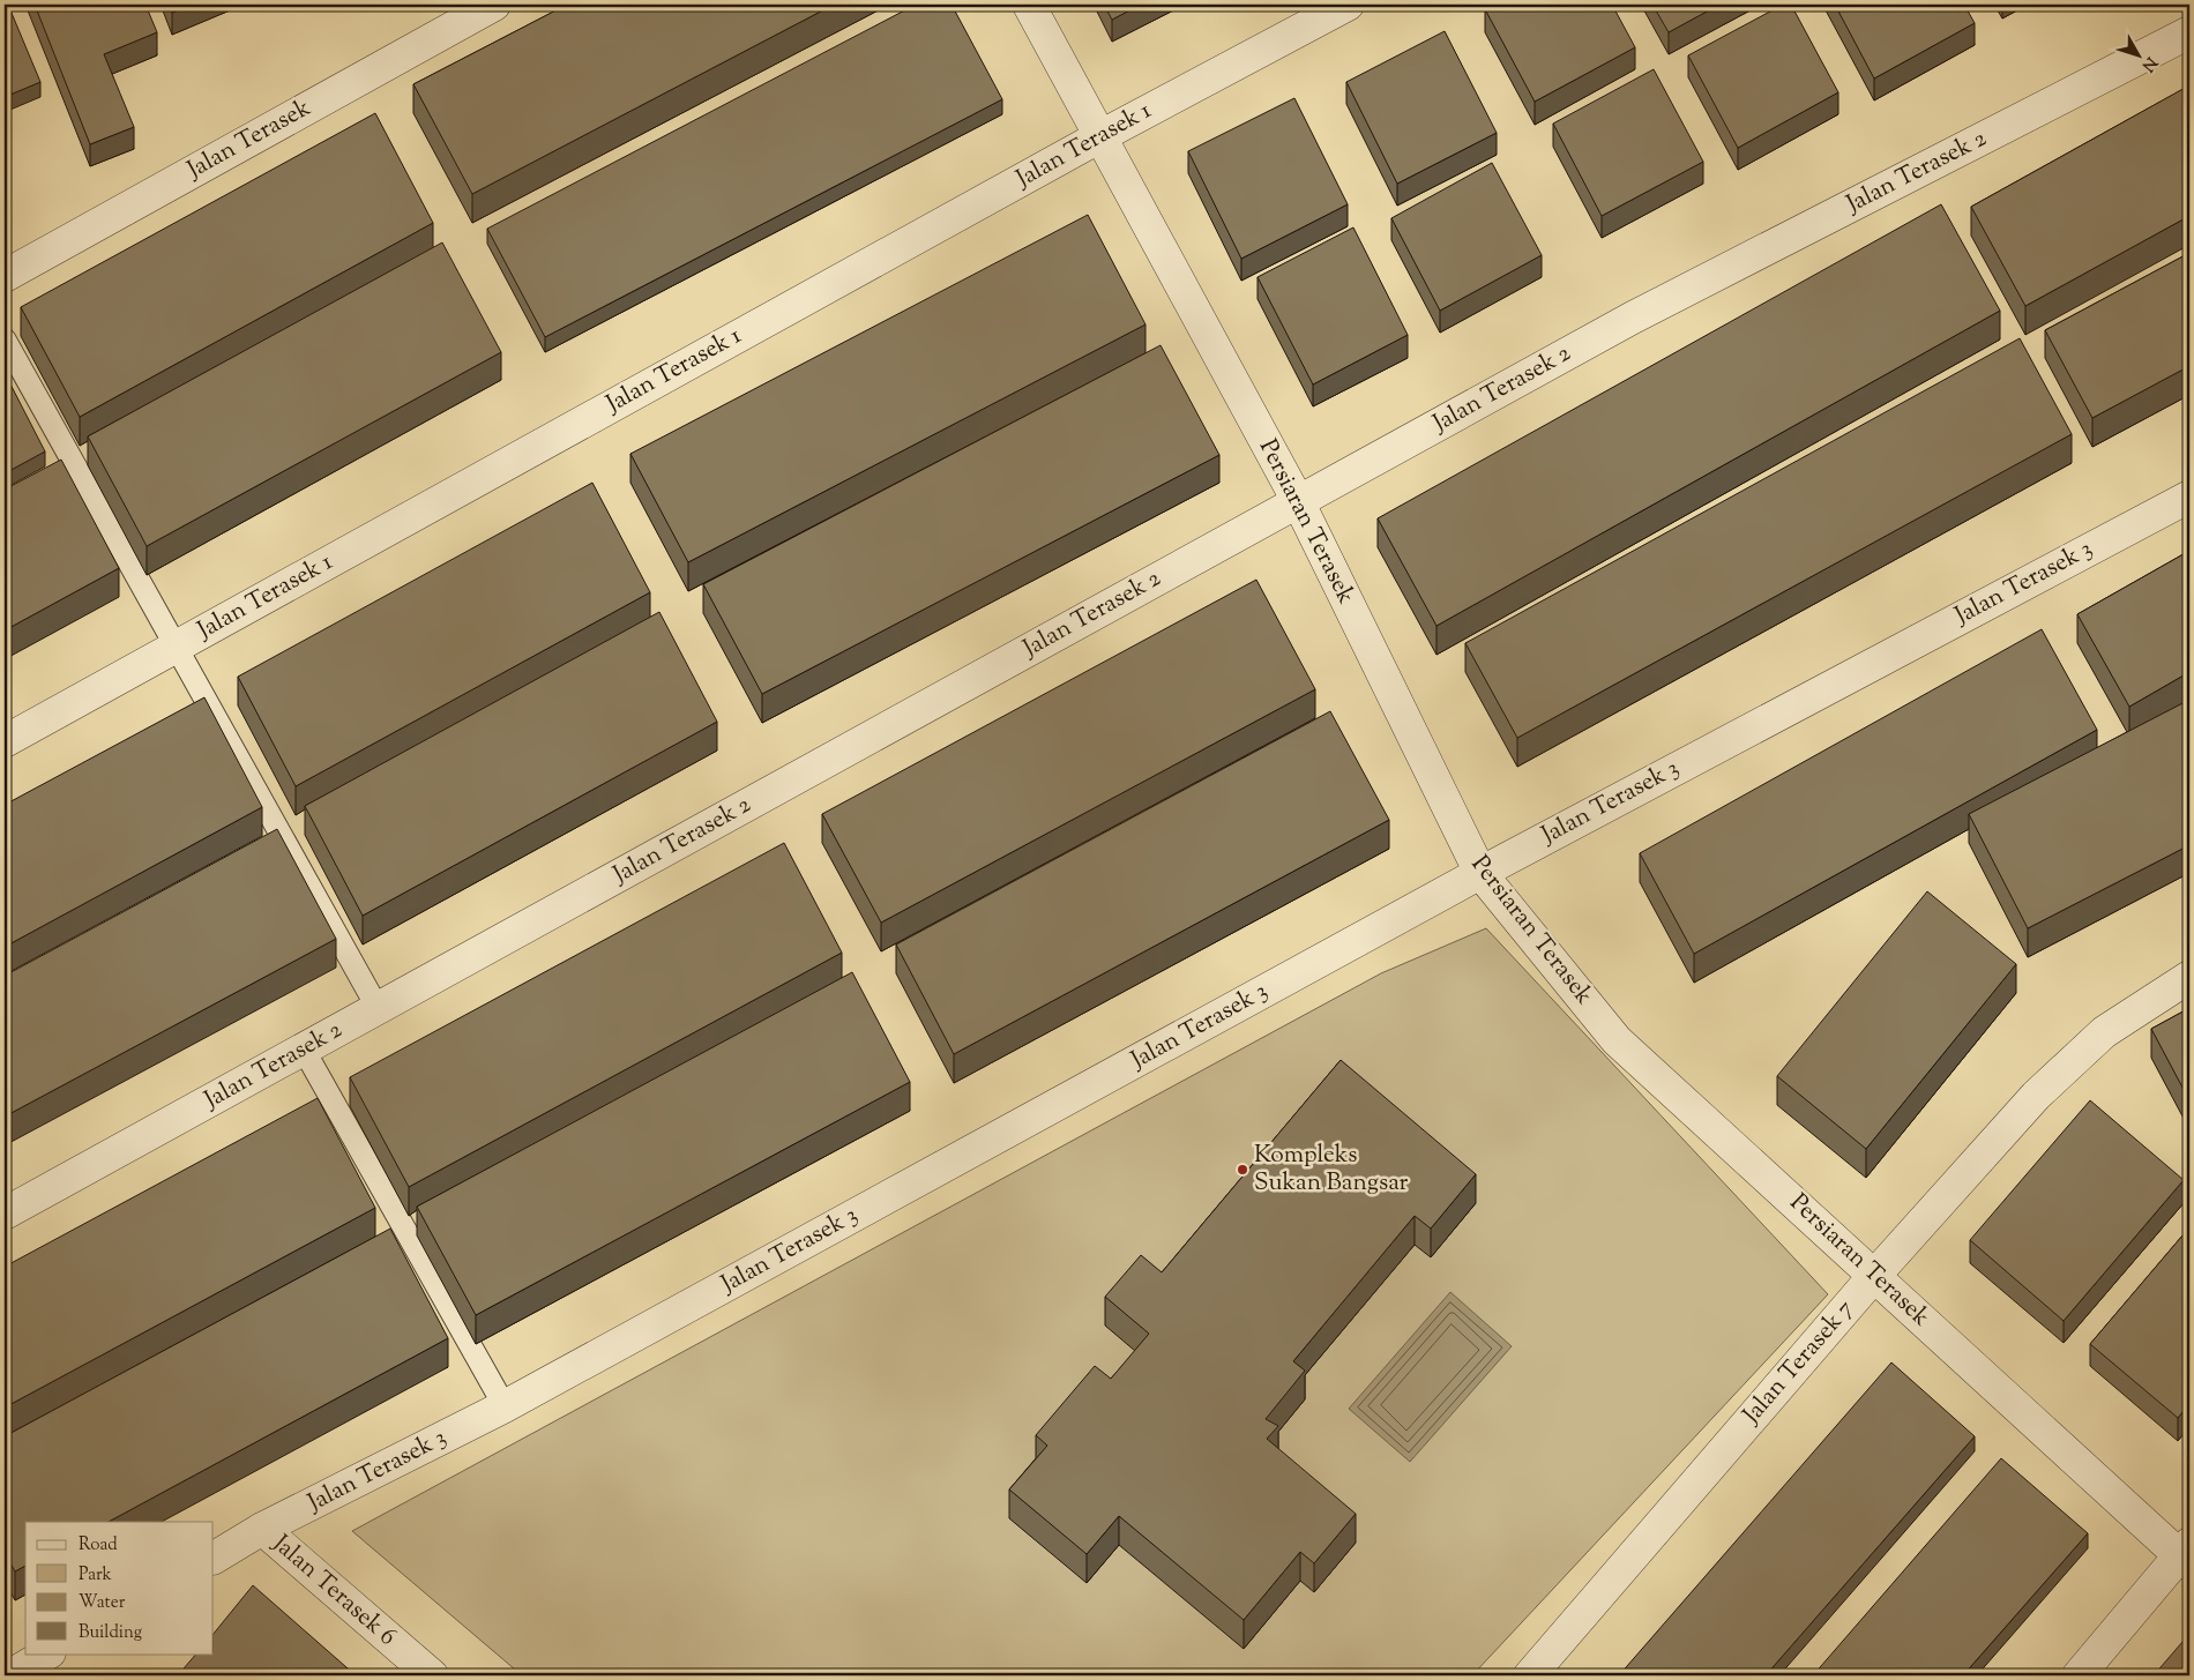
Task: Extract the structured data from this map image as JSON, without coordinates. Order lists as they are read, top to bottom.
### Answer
{
  "streets": {
    "street": [
      "Jalan Terasek",
      "Jalan Terasek 1",
      "Jalan Terasek 2",
      "Persiaran Terasek",
      "Jalan Terasek 3",
      "Jalan Terasek 7",
      "Jalan Terasek 6"
    ]
  },
  "crossings": [
    ["Jalan Terasek 1", "Persiaran Terasek"],
    ["Jalan Terasek 2", "Persiaran Terasek"],
    ["Persiaran Terasek", "Jalan Terasek 3"],
    ["Persiaran Terasek", "Jalan Terasek 7"],
    ["Jalan Terasek 3", "Jalan Terasek 6"]
  ],
  "places": ["Kompleks Sukan Bangsar"],
  "legend": [
    "Road",
    "Park",
    "Water",
    "Building"
  ],
  "north": "bottom right"
}
